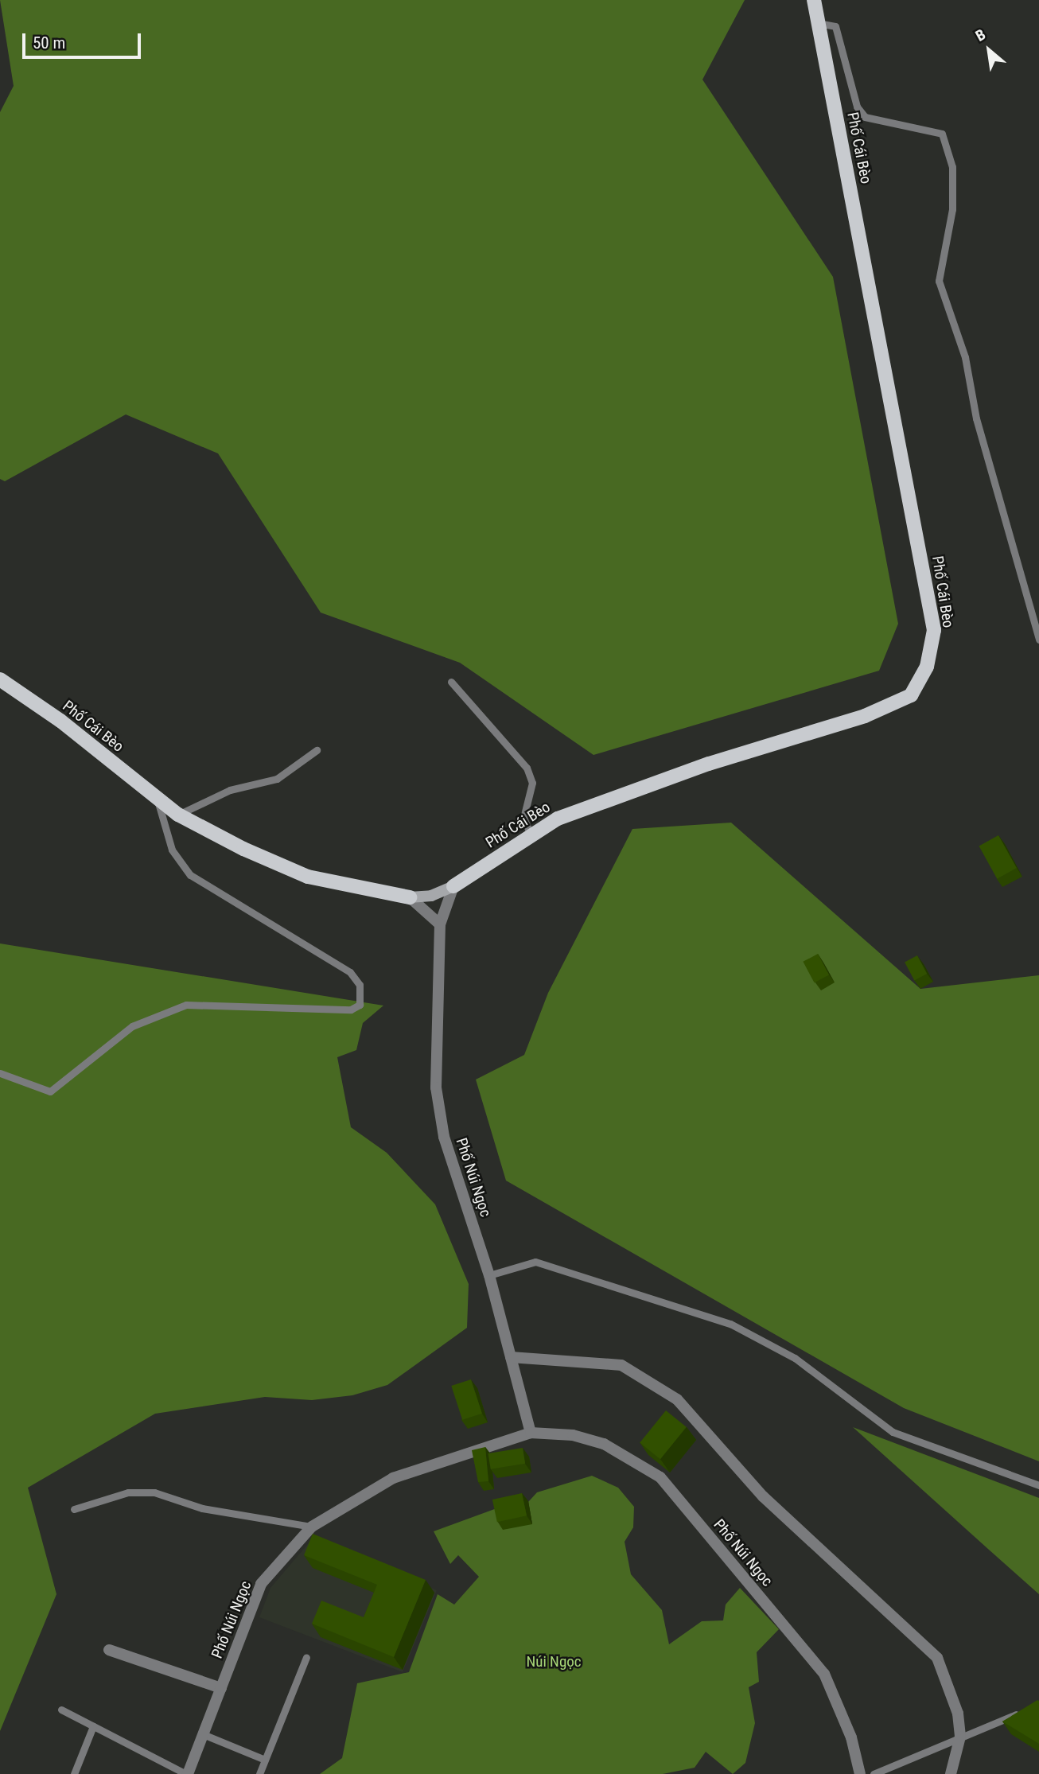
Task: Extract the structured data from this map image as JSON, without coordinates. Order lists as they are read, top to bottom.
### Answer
{
  "streets": {
    "main road": ["Phố Cái Bèo"],
    "street": ["Phố Núi Ngọc"]
  },
  "parks": ["Núi Ngọc"],
  "scale_bar": "50 m",
  "north": "top left"
}
